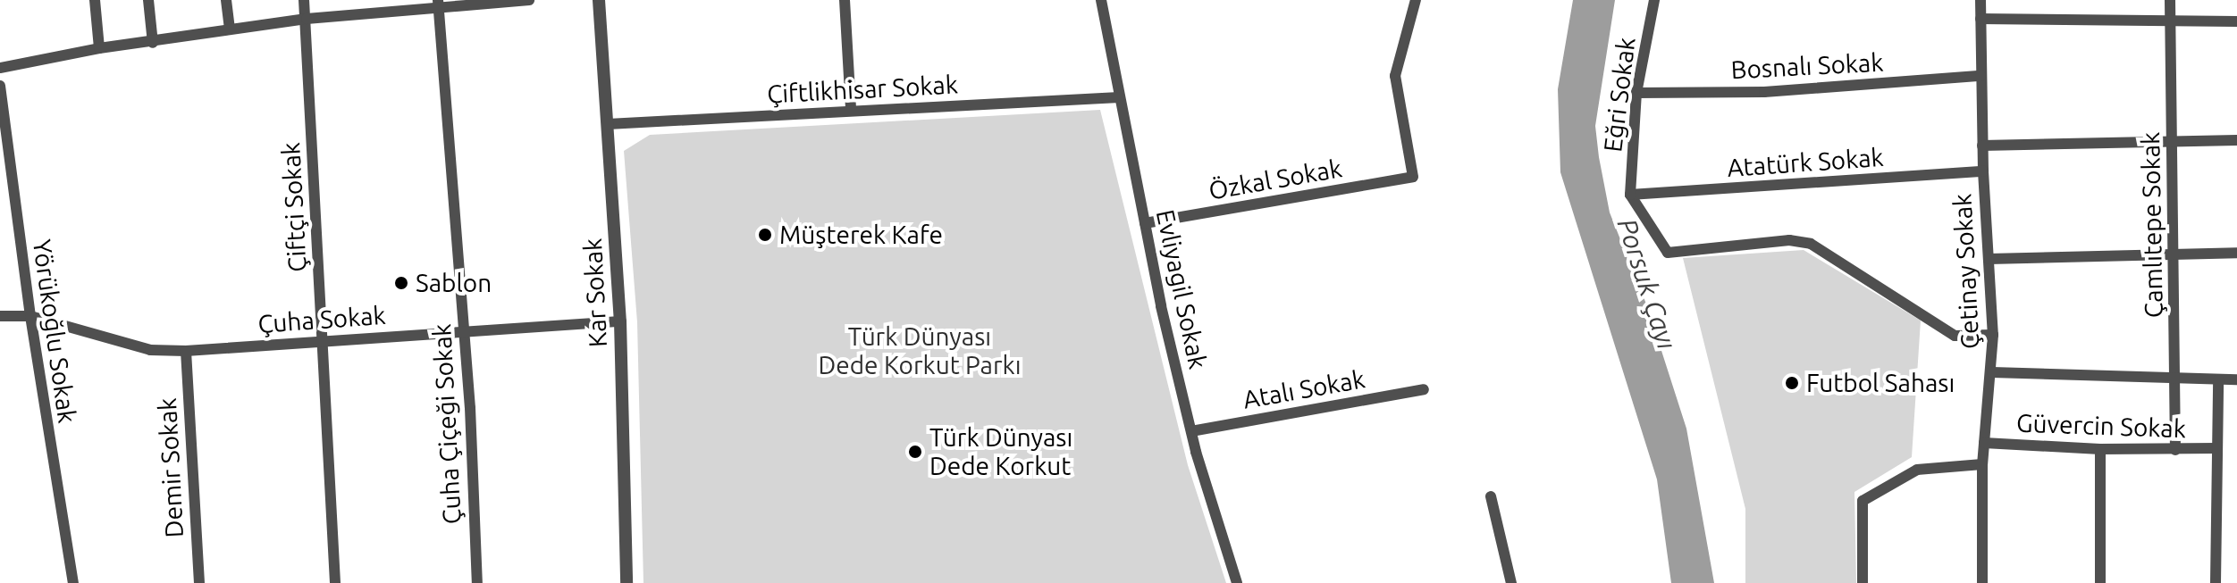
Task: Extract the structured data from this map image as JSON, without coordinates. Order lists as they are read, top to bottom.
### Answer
{
  "streets": {
    "street": [
      "Bosnalı Sokak",
      "Çiftlikhisar Sokak",
      "Eğri Sokak",
      "Atatürk Sokak",
      "Özkal Sokak",
      "Çiftçi Sokak",
      "Çamlıtepe Sokak",
      "Çetinay Sokak",
      "Evliyagil Sokak",
      "Kar Sokak",
      "Çuha Sokak",
      "Yörükoğlu Sokak",
      "Atalı Sokak",
      "Çuha Çiçeği Sokak",
      "Güvercin Sokak",
      "Demir Sokak"
    ]
  },
  "crossings": [
    ["Bosnalı Sokak", "Eğri Sokak"],
    ["Bosnalı Sokak", "Çetinay Sokak"],
    ["Çiftlikhisar Sokak", "Evliyagil Sokak"],
    ["Çiftlikhisar Sokak", "Kar Sokak"],
    ["Eğri Sokak", "Atatürk Sokak"],
    ["Atatürk Sokak", "Çetinay Sokak"],
    ["Özkal Sokak", "Evliyagil Sokak"],
    ["Çiftçi Sokak", "Çuha Sokak"],
    ["Çamlıtepe Sokak", "Güvercin Sokak"],
    ["Çetinay Sokak", "Güvercin Sokak"],
    ["Evliyagil Sokak", "Atalı Sokak"],
    ["Kar Sokak", "Çuha Sokak"],
    ["Çuha Sokak", "Yörükoğlu Sokak"],
    ["Çuha Sokak", "Çuha Çiçeği Sokak"],
    ["Çuha Sokak", "Demir Sokak"]
  ],
  "water": ["Porsuk Çayı"],
  "parks": ["Türk Dünyası Dede Korkut Parkı"],
  "places": [
    "Müşterek Kafe",
    "Sablon",
    "Futbol Sahası",
    "Türk Dünyası Dede Korkut"
  ]
}
